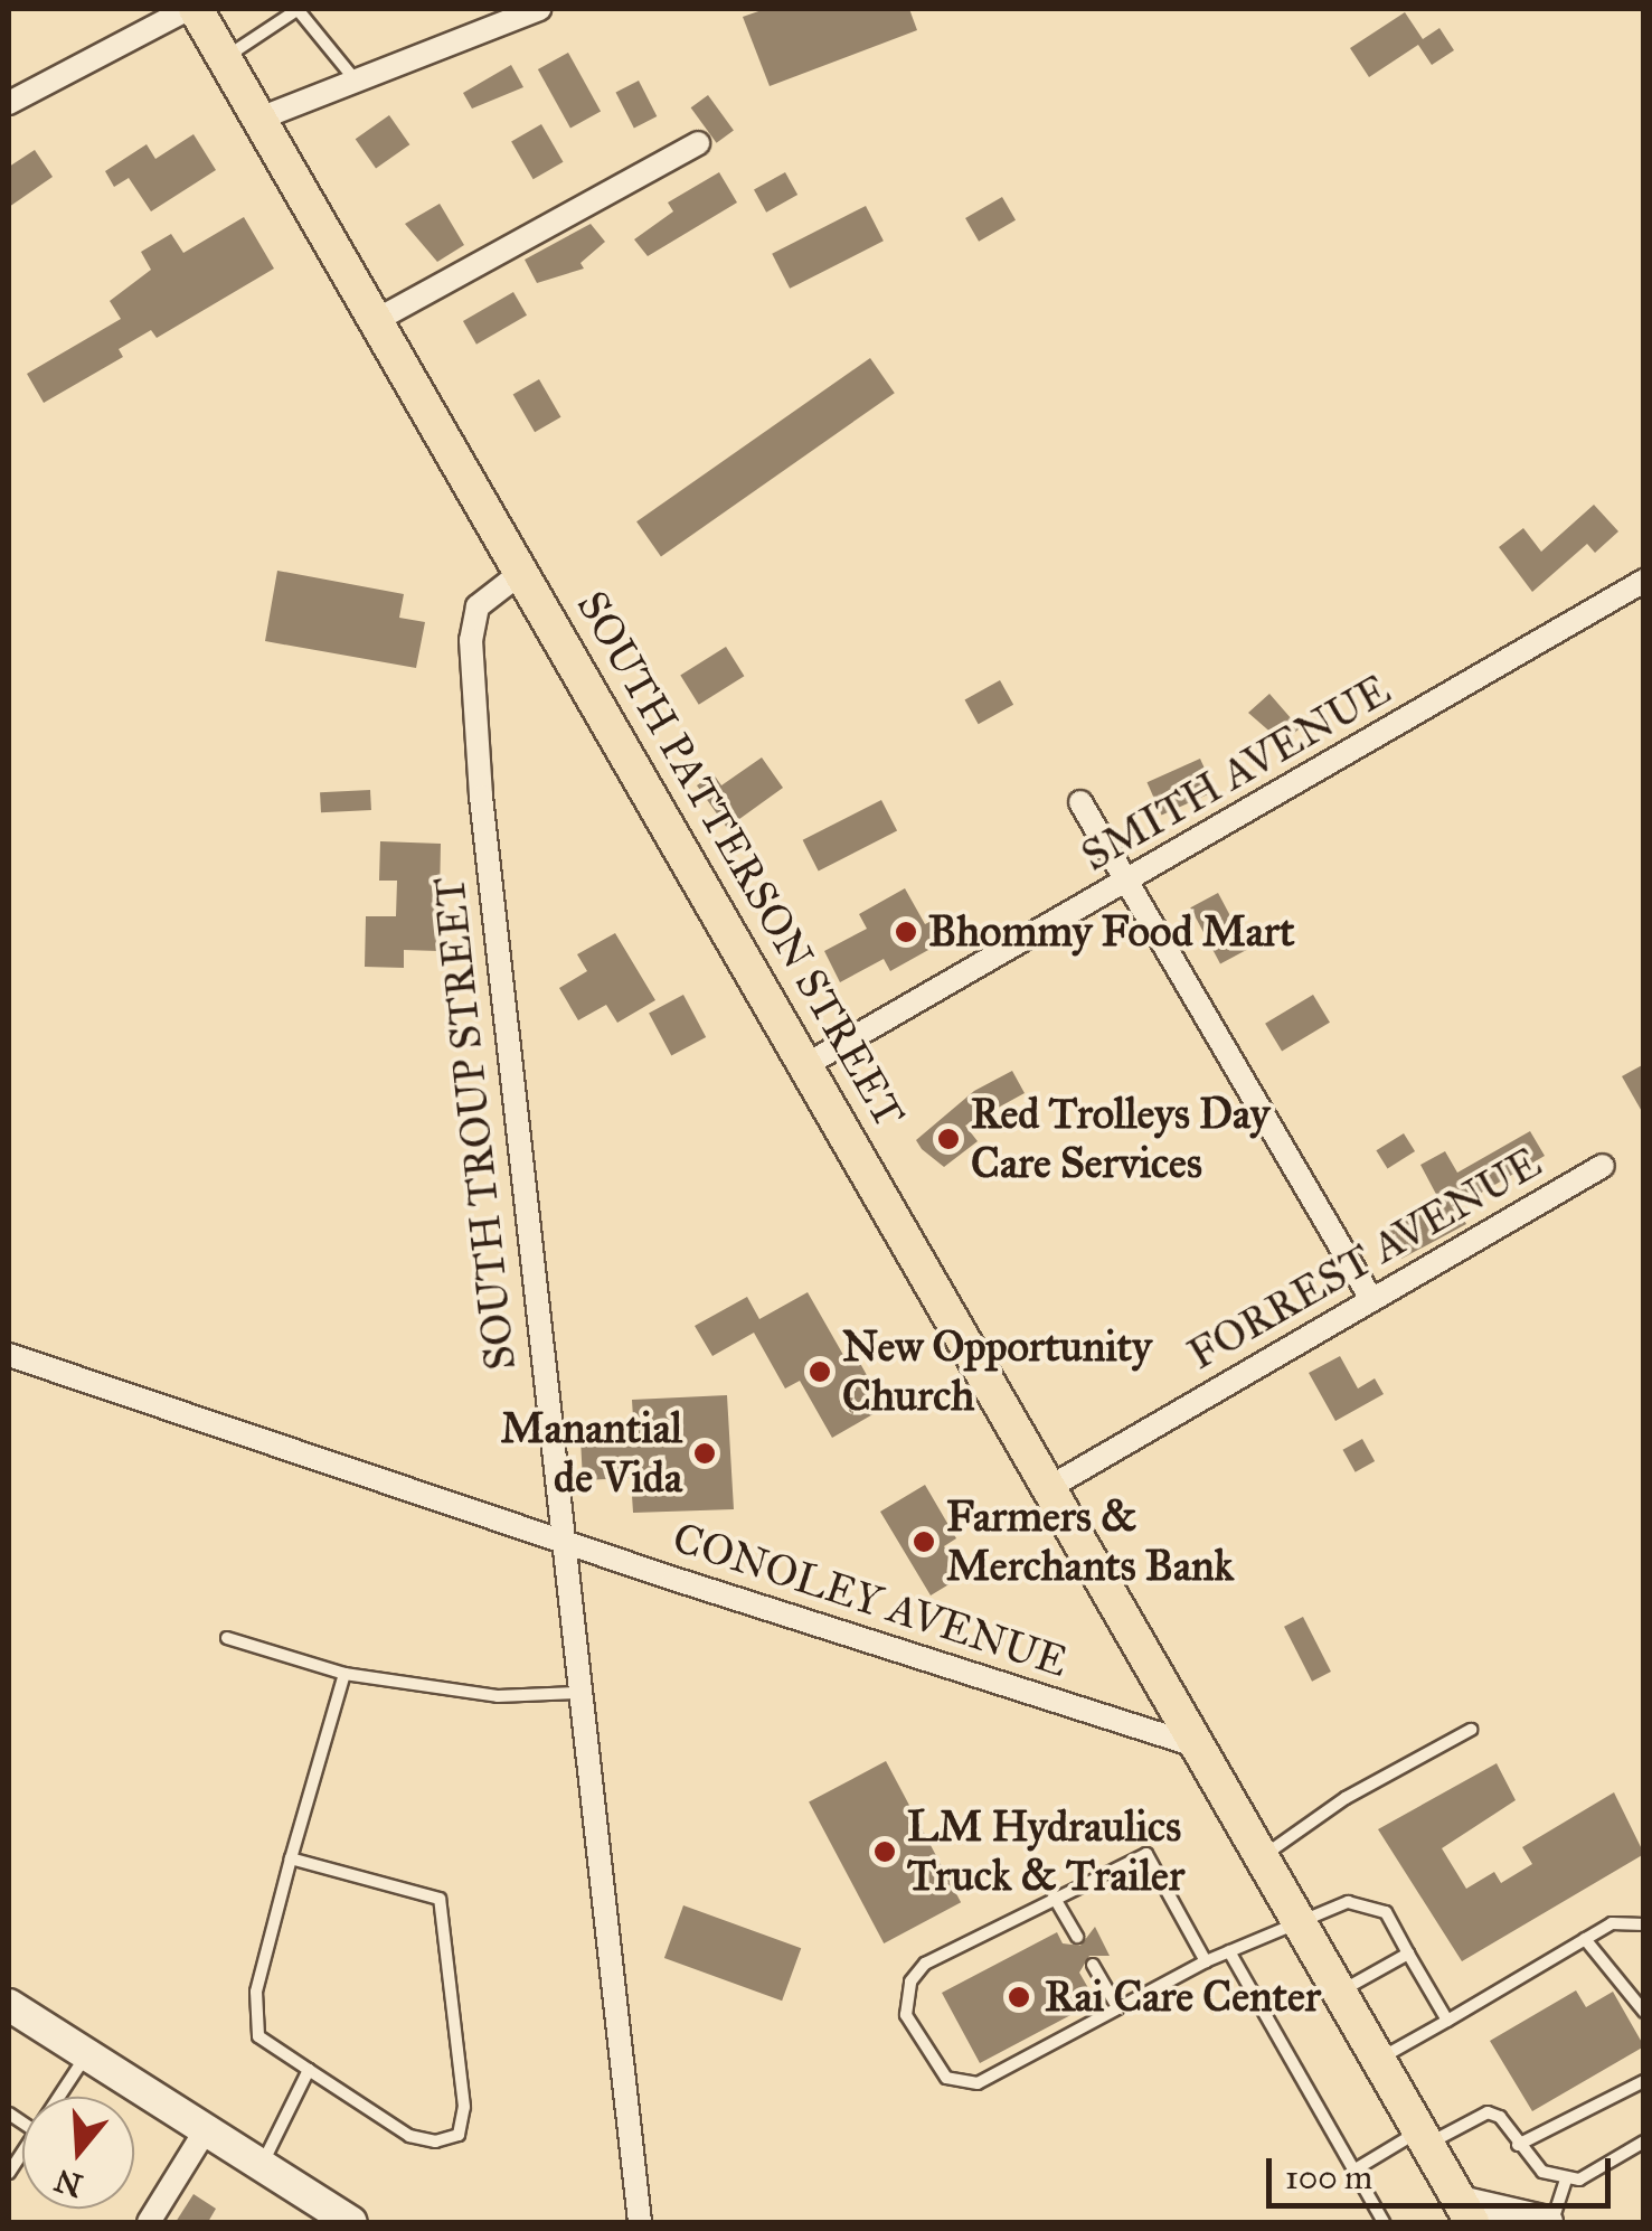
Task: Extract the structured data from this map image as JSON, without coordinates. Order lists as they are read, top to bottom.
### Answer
{
  "streets": {
    "main road": ["SOUTH PATTERSON STREET"],
    "street": [
      "SMITH AVENUE",
      "SOUTH TROUP STREET",
      "FORREST AVENUE",
      "CONOLEY AVENUE"
    ]
  },
  "crossings": [
    ["SMITH AVENUE", "SOUTH PATTERSON STREET"],
    ["SOUTH PATTERSON STREET", "SOUTH TROUP STREET"],
    ["SOUTH PATTERSON STREET", "FORREST AVENUE"],
    ["SOUTH PATTERSON STREET", "CONOLEY AVENUE"],
    ["SOUTH TROUP STREET", "CONOLEY AVENUE"]
  ],
  "places": [
    "Bhommy Food Mart",
    "Red Trolleys Day Care Services",
    "New Opportunity Church",
    "Manantial de Vida",
    "Farmers & Merchants Bank",
    "LM Hydraulics Truck & Trailer",
    "Rai Care Center"
  ],
  "scale_bar": "100 m",
  "north": "bottom"
}
